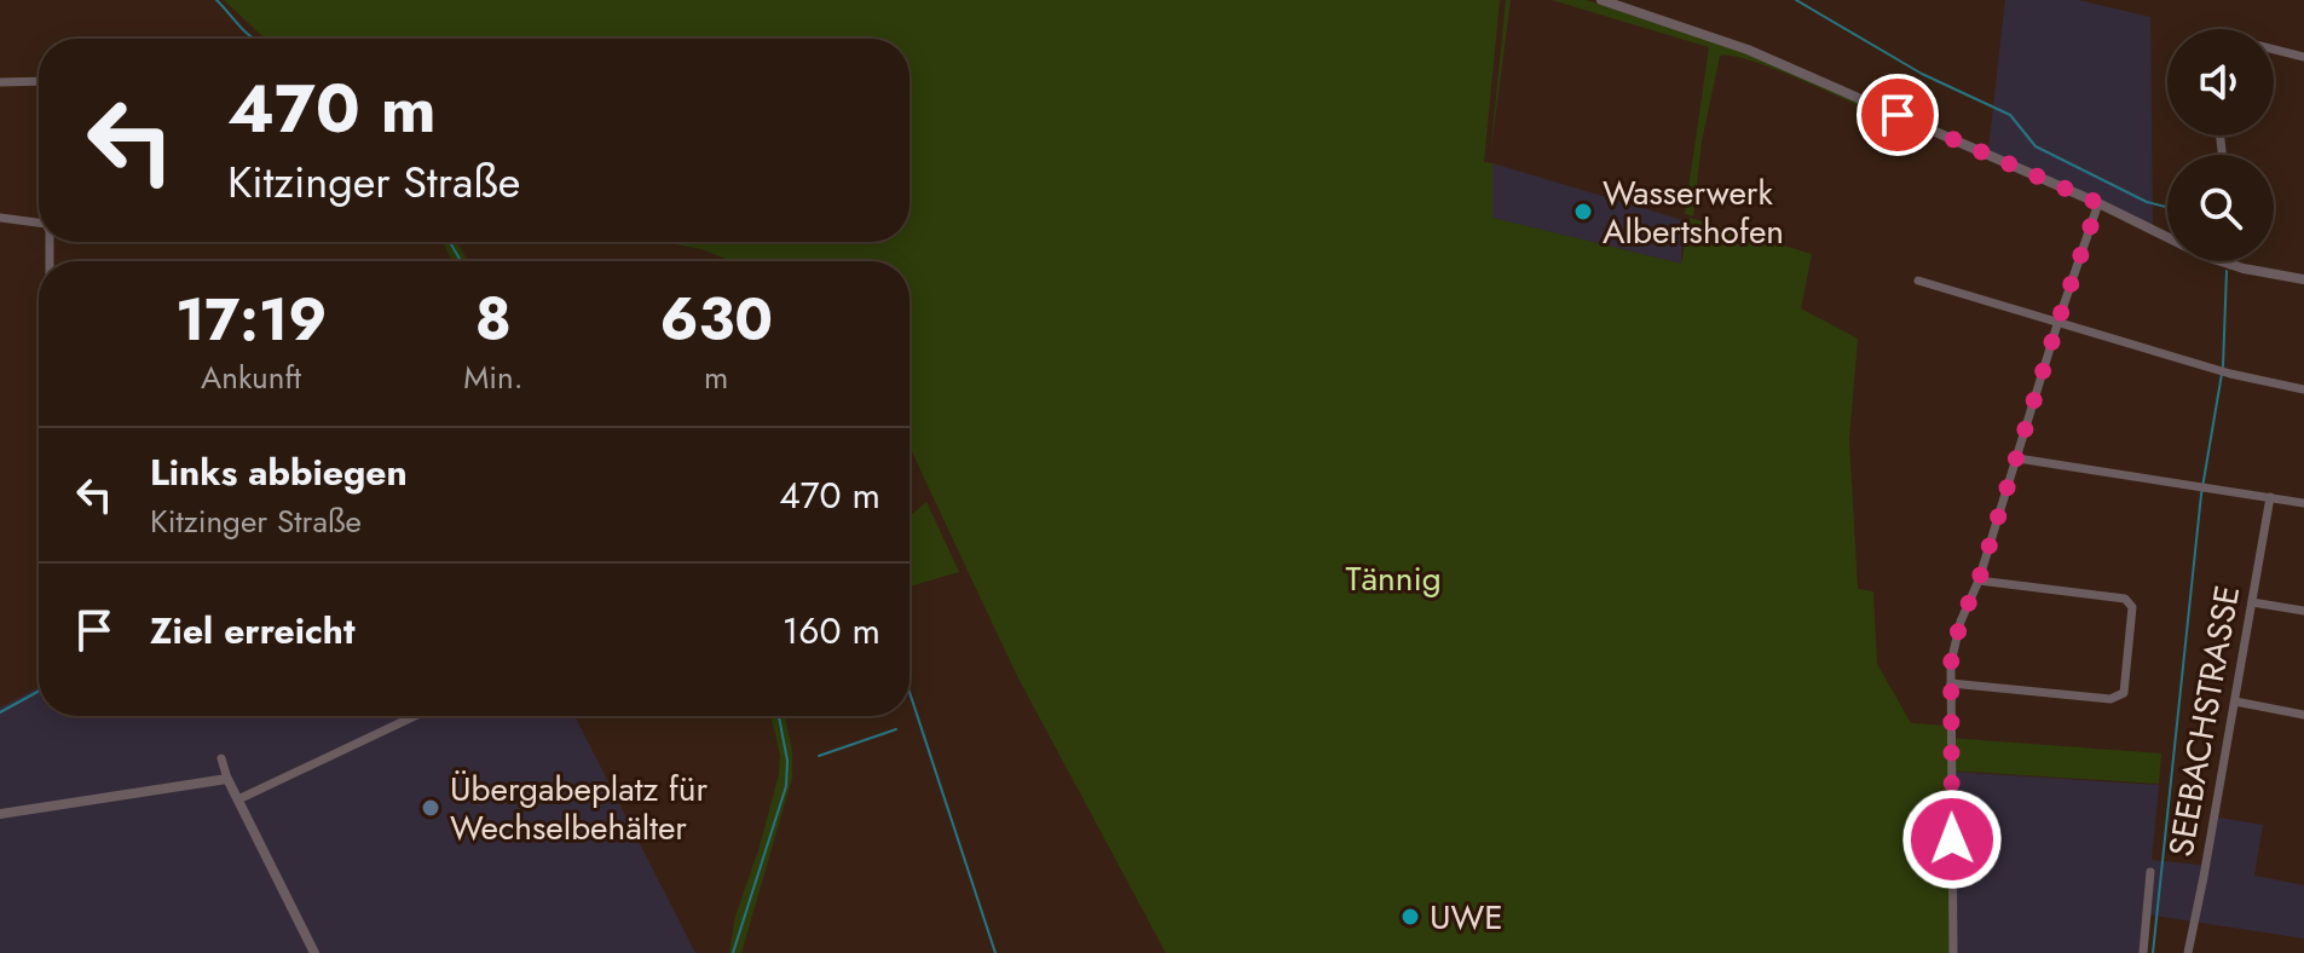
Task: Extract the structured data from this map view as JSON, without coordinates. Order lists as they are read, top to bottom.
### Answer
{
  "streets": {
    "street": ["SEEBACHSTRASSE"]
  },
  "parks": ["Tännig"],
  "places": ["Wasserwerk Albertshofen", "Übergabeplatz für Wechselbehälter", "UWE"],
  "page": {
    "turn": ["470 m", "Kitzinger Straße"],
    "eta": [
      "17:19",
      "Ankunft",
      "8",
      "Min.",
      "630",
      "m"
    ],
    "list": [
      {
        "name": "Links abbiegen",
        "note": "Kitzinger Straße",
        "value": "470 m"
      },
      {
        "name": "Ziel erreicht",
        "value": "160 m"
      }
    ]
  }
}
